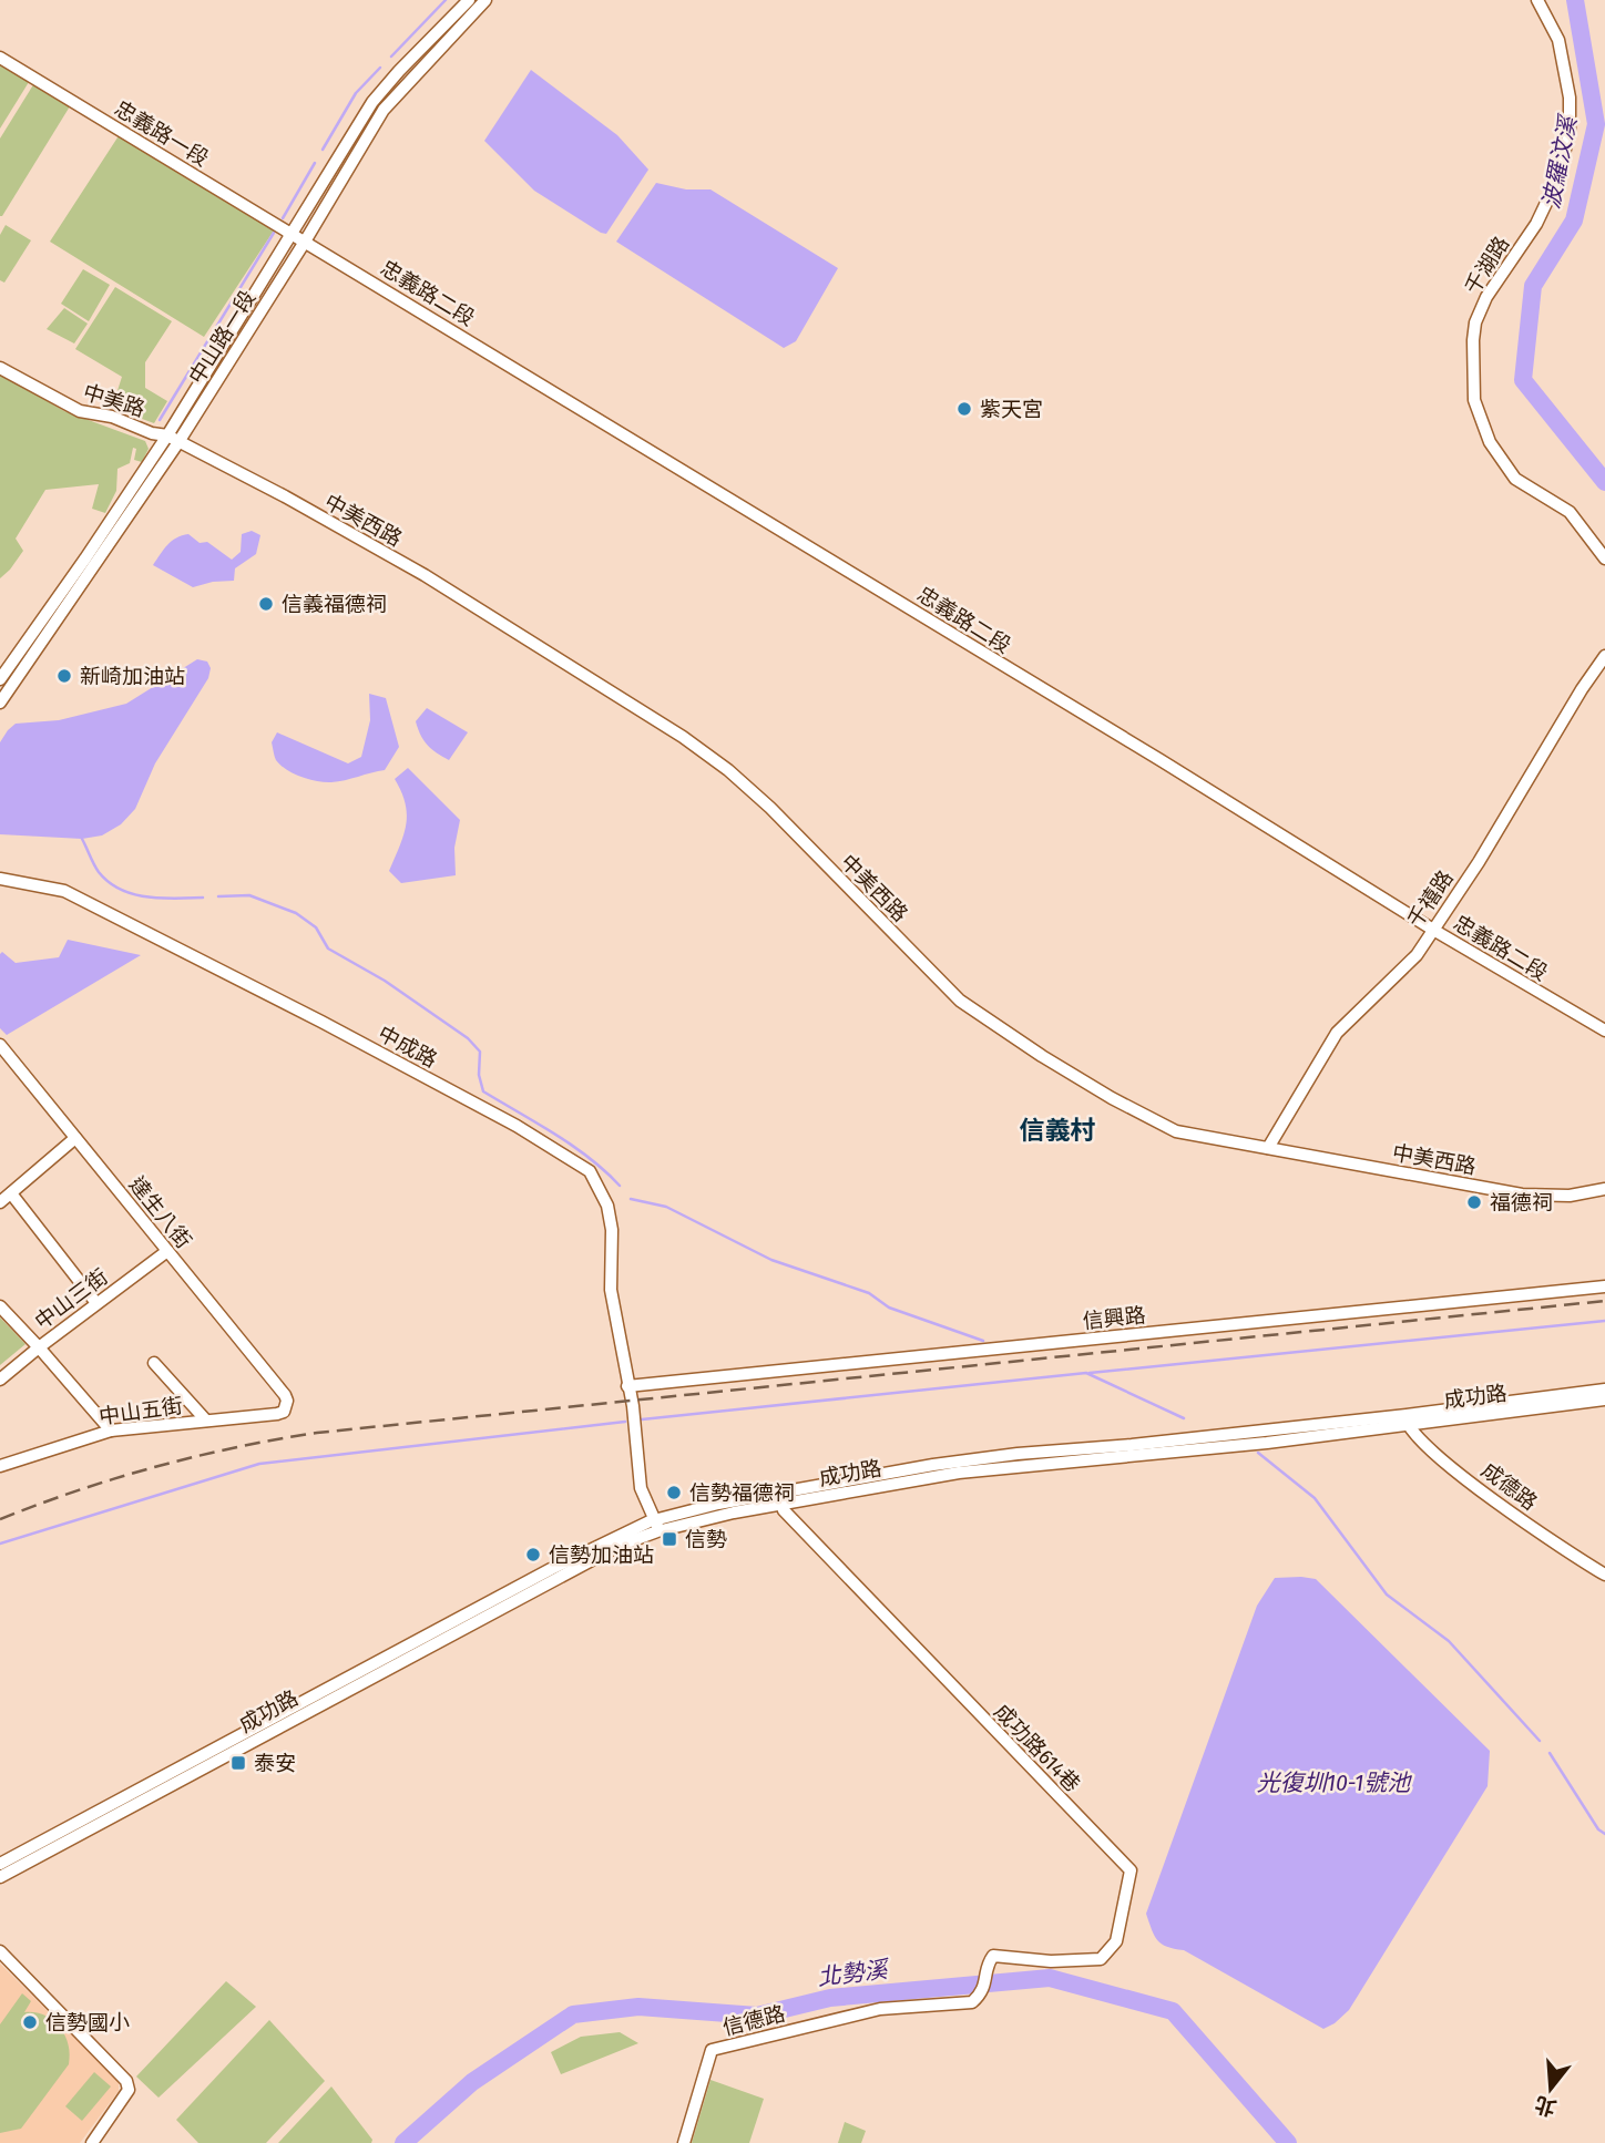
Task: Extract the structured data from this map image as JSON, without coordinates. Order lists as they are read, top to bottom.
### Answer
{
  "streets": {
    "street": [
      "忠義路一段",
      "千湖路",
      "忠義路二段",
      "中山路一段",
      "中美路",
      "中美西路",
      "千禧路",
      "中成路",
      "達生八街",
      "中山三街",
      "信興路",
      "成功路",
      "中山五街",
      "成德路",
      "成功路614巷",
      "信德路"
    ]
  },
  "crossings": [
    ["忠義路一段", "忠義路二段"],
    ["忠義路一段", "中山路一段"],
    ["忠義路二段", "中山路一段"],
    ["忠義路二段", "千禧路"],
    ["中山路一段", "中美路"],
    ["中山路一段", "中美西路"],
    ["中美路", "中美西路"],
    ["中美西路", "千禧路"],
    ["中成路", "信興路"],
    ["中成路", "成功路"],
    ["達生八街", "中山三街"],
    ["達生八街", "中山五街"],
    ["成功路", "成德路"],
    ["成功路", "成功路614巷"],
    ["成功路614巷", "信德路"]
  ],
  "districts": ["信義村"],
  "water": ["波羅汶溪", "光復圳10-1號池", "北勢溪"],
  "places": {
    "other": [
      "紫天宮",
      "信義福德祠",
      "新崎加油站",
      "福德祠",
      "信勢福德祠",
      "信勢加油站",
      "信勢國小"
    ],
    "transit": ["信勢", "泰安"]
  },
  "north": "bottom"
}
